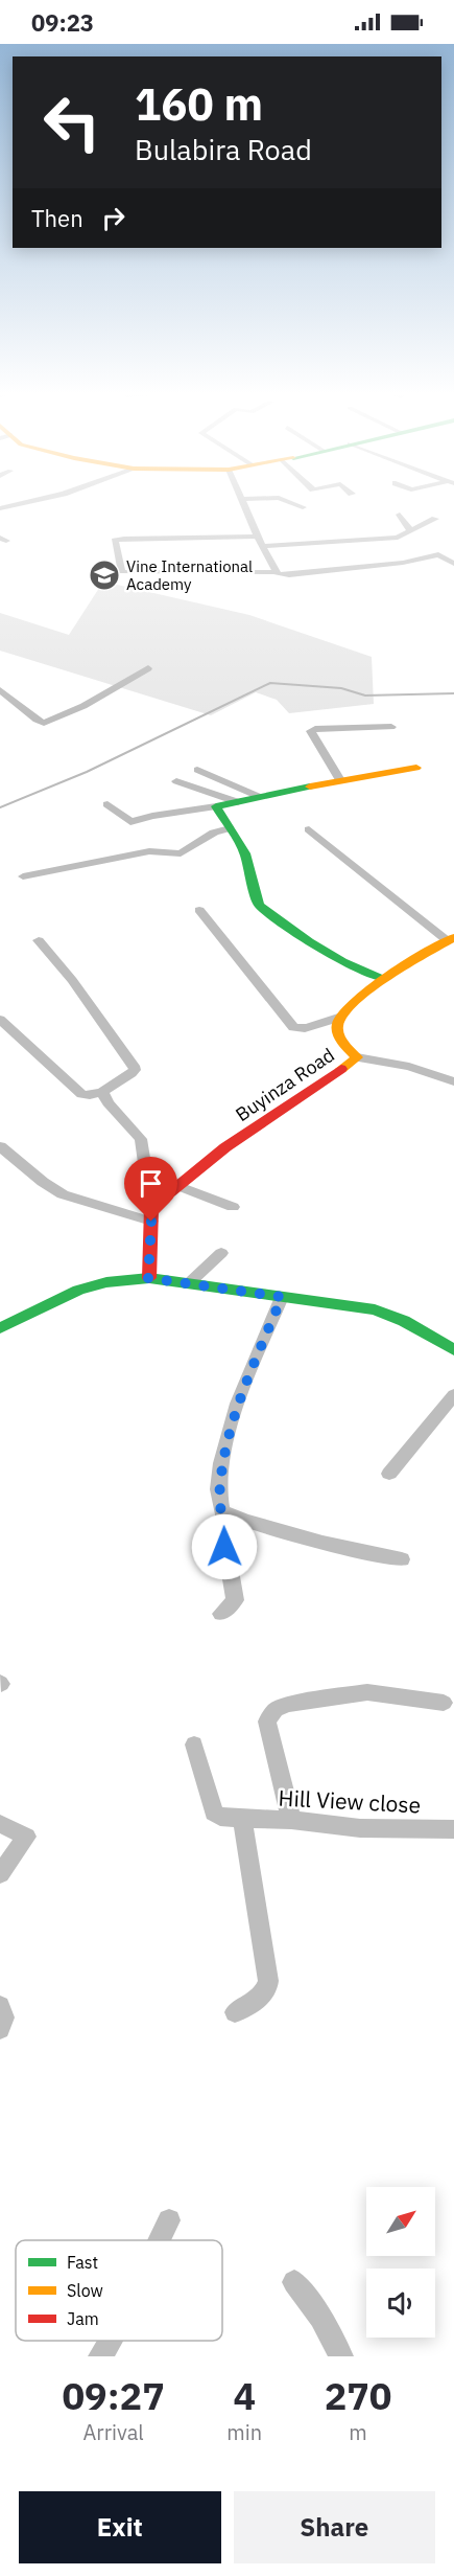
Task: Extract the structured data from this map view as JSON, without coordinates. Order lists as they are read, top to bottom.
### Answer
{
  "streets": {
    "street": ["Buyinza Road", "Hill View close"]
  },
  "places": {
    "school or university": ["Vine International Academy"]
  },
  "legend": ["Fast", "Slow", "Jam"],
  "north": "top right",
  "page": {
    "status": "09:23",
    "turn": ["160 m", "Bulabira Road"],
    "then": "Then",
    "eta": [
      "09:27",
      "Arrival",
      "4",
      "min",
      "270",
      "m"
    ],
    "buttons": ["Exit", "Share"]
  }
}
